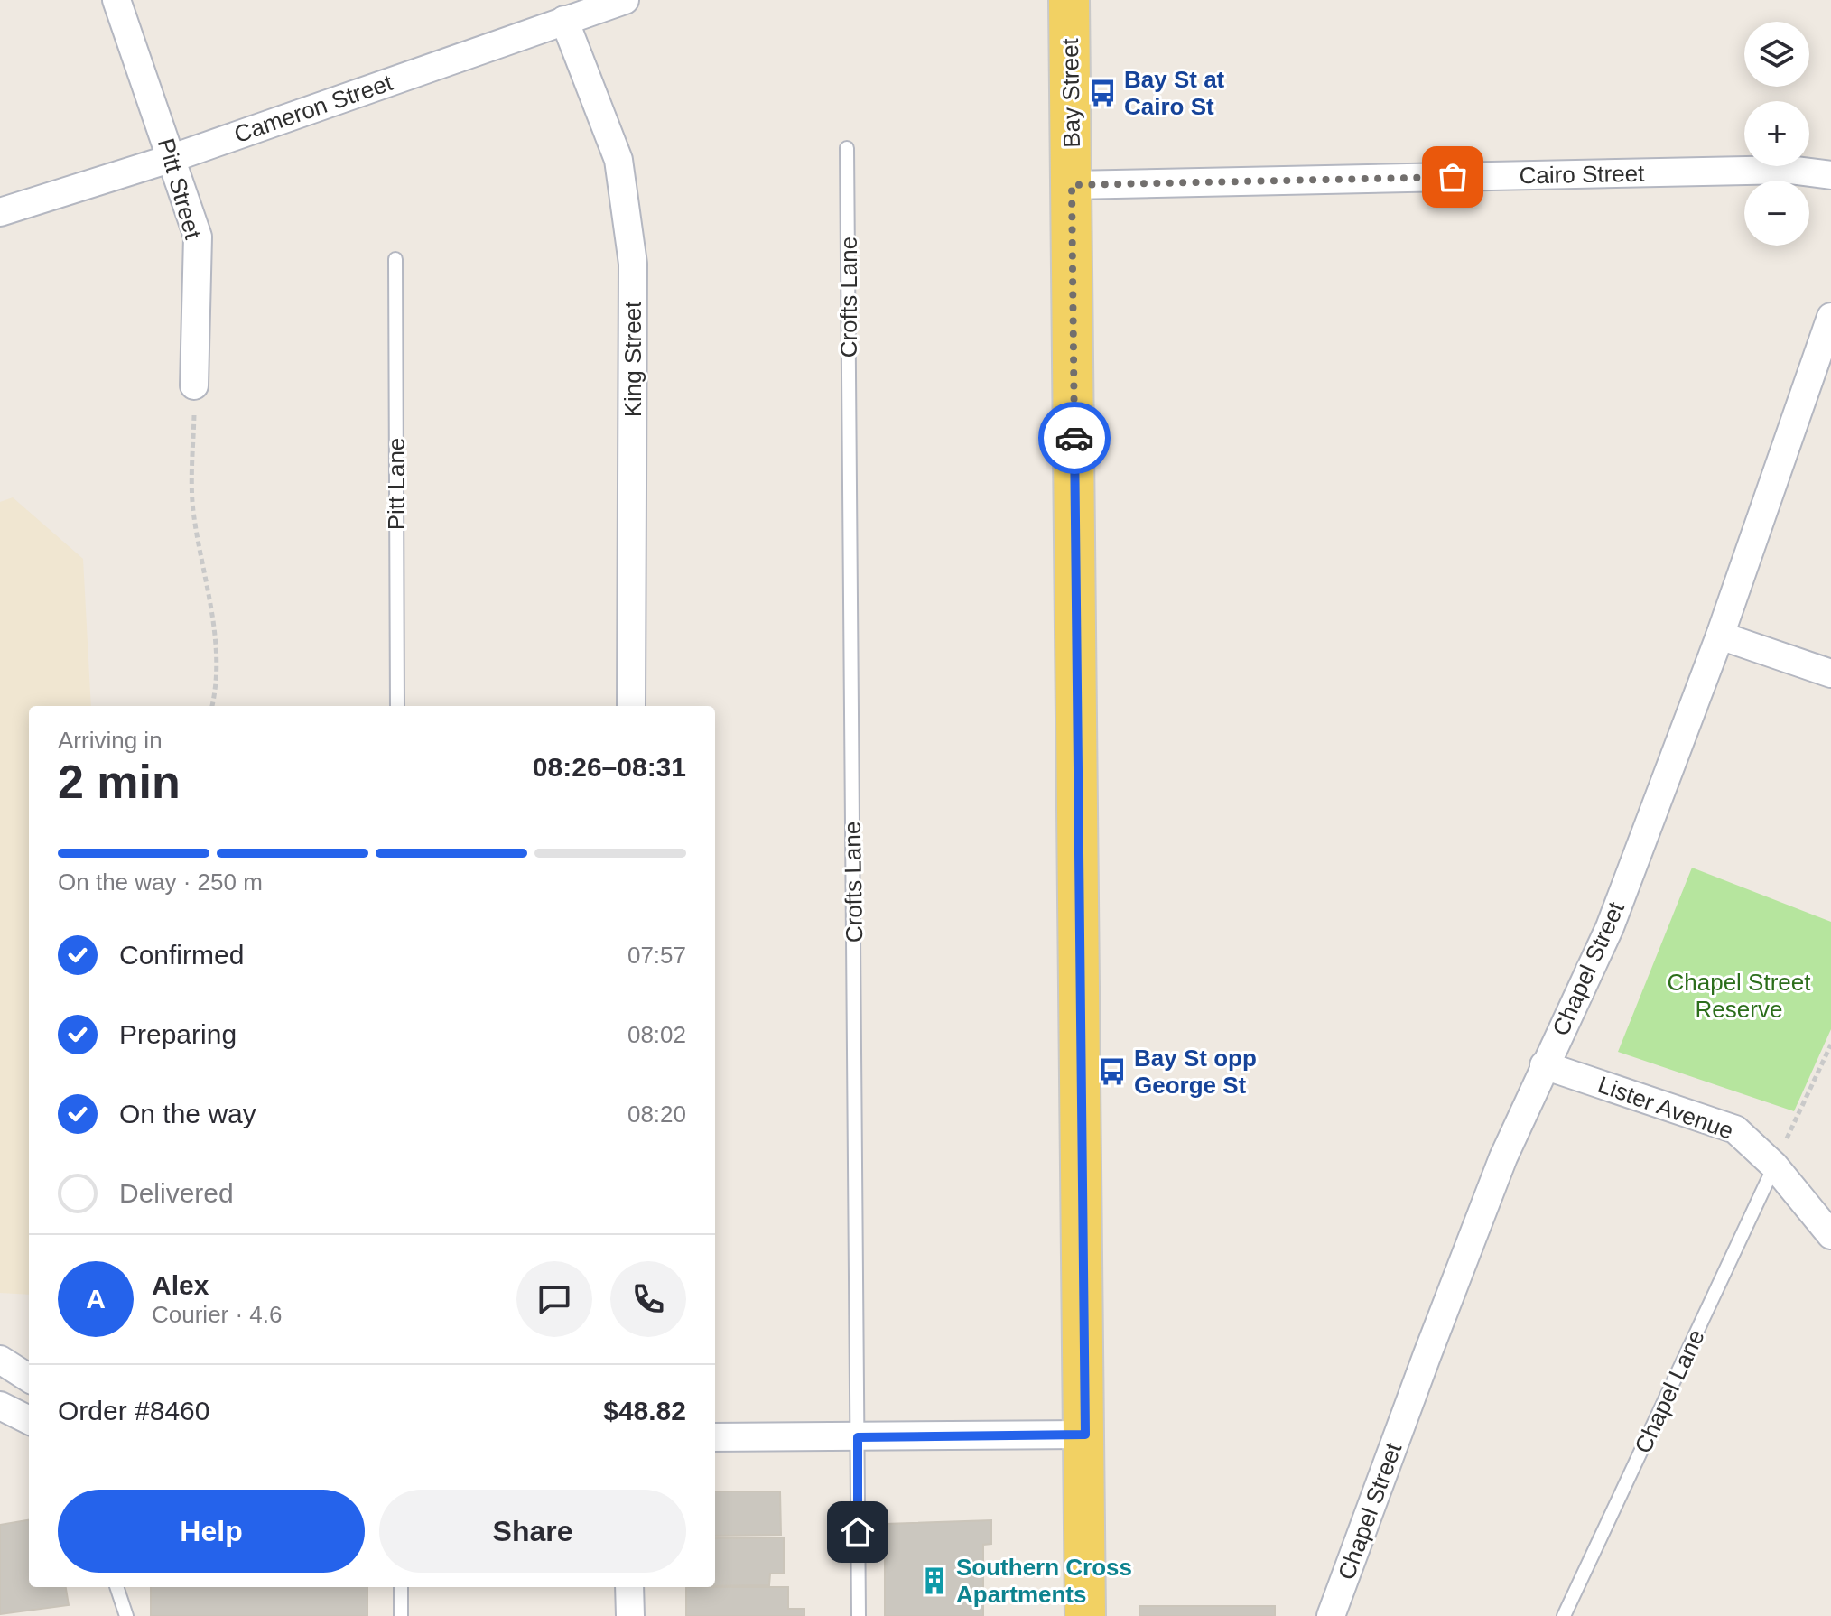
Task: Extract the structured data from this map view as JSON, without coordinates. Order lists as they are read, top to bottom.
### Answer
{
  "streets": {
    "main road": ["Bay Street"],
    "street": [
      "Cameron Street",
      "Cairo Street",
      "Pitt Street",
      "King Street",
      "Chapel Street",
      "Lister Avenue"
    ],
    "lane": ["Crofts Lane", "Pitt Lane", "Chapel Lane"]
  },
  "crossings": [
    ["Bay Street", "Cairo Street"],
    ["Cameron Street", "Pitt Street"],
    ["Cameron Street", "King Street"],
    ["Chapel Street", "Lister Avenue"],
    ["Lister Avenue", "Chapel Lane"]
  ],
  "parks": ["Chapel Street Reserve"],
  "places": {
    "bus stop": ["Bay St at Cairo St", "Bay St opp George St"],
    "building": ["Southern Cross Apartments"]
  },
  "page": {
    "map_buttons": ["+", "−"],
    "heading": ["2 min", "Arriving in", "08:26–08:31"],
    "panel": [
      "Alex",
      "Courier · 4.6",
      "Order #8460",
      "$48.82"
    ],
    "bar": "On the way · 250 m",
    "list": [
      ["Confirmed", "07:57"],
      ["Preparing", "08:02"],
      ["On the way", "08:20"],
      "Delivered"
    ],
    "round": "A",
    "buttons": ["Help", "Share"]
  }
}
